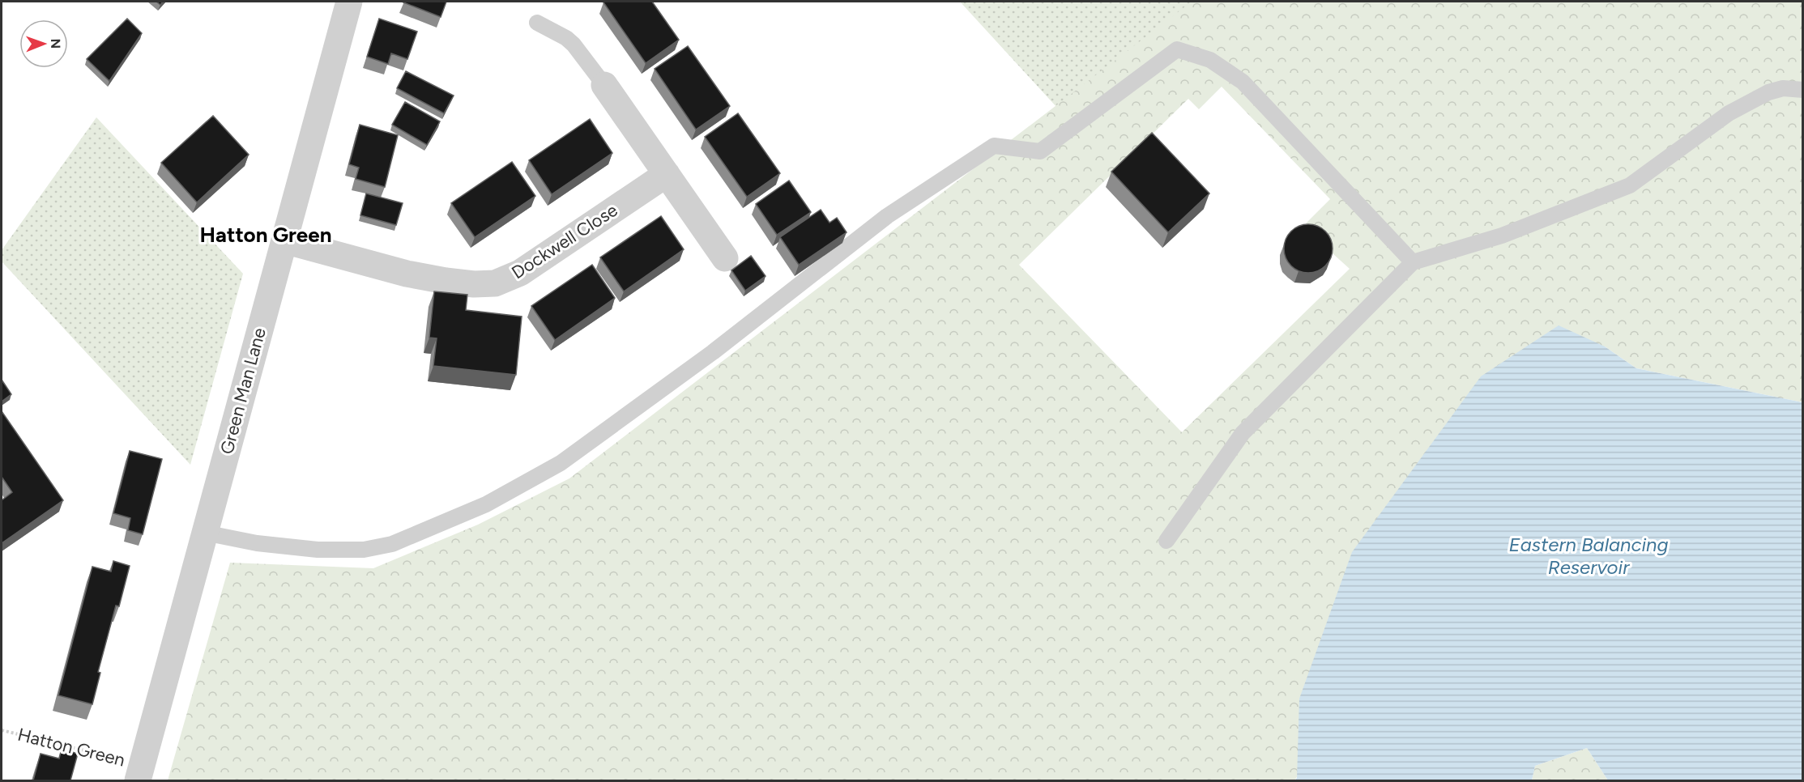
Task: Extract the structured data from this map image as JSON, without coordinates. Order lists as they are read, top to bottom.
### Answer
{
  "streets": {
    "street": ["Dockwell Close", "Green Man Lane"],
    "path": ["Hatton Green"]
  },
  "crossings": [
    ["Dockwell Close", "Green Man Lane"],
    ["Green Man Lane", "Hatton Green"]
  ],
  "districts": ["Hatton Green"],
  "water": ["Eastern Balancing Reservoir"],
  "north": "right"
}
